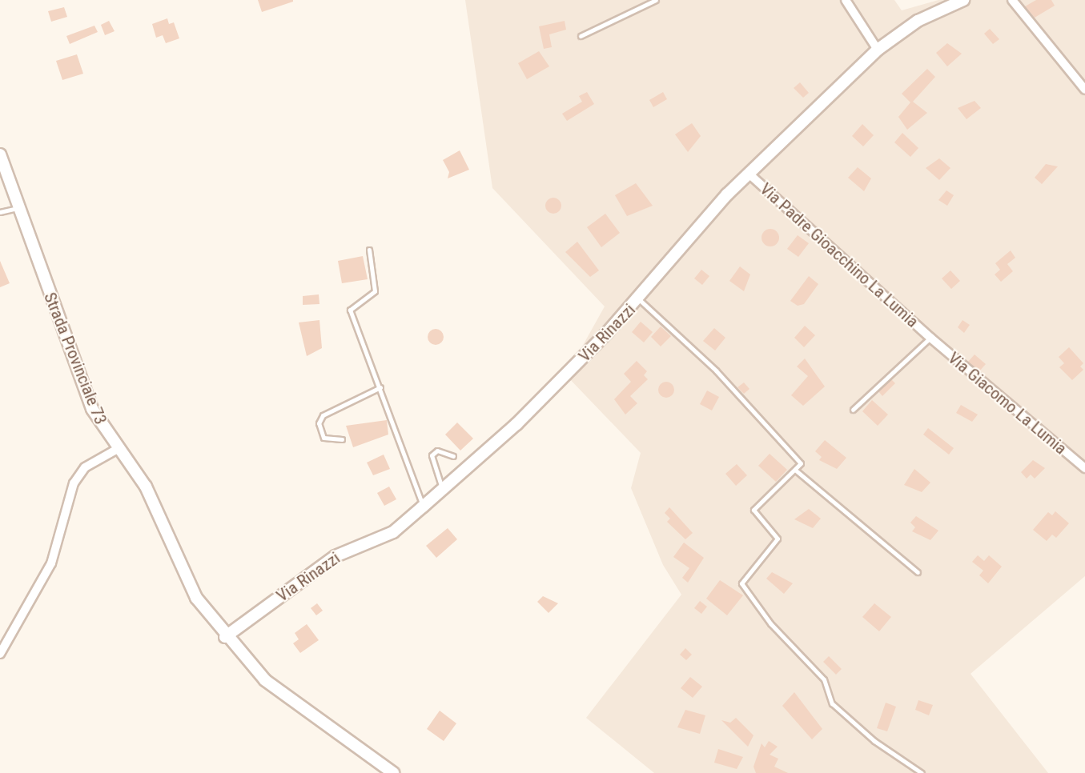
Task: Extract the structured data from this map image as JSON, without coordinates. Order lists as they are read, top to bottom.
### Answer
{
  "streets": {
    "street": [
      "Via Padre Gioacchino La Lumia",
      "Via Rinazzi",
      "Strada Provinciale 73",
      "Via Giacomo La Lumia"
    ]
  },
  "crossings": [
    ["Via Padre Gioacchino La Lumia", "Via Rinazzi"],
    ["Via Padre Gioacchino La Lumia", "Via Giacomo La Lumia"],
    ["Via Rinazzi", "Strada Provinciale 73"]
  ]
}
